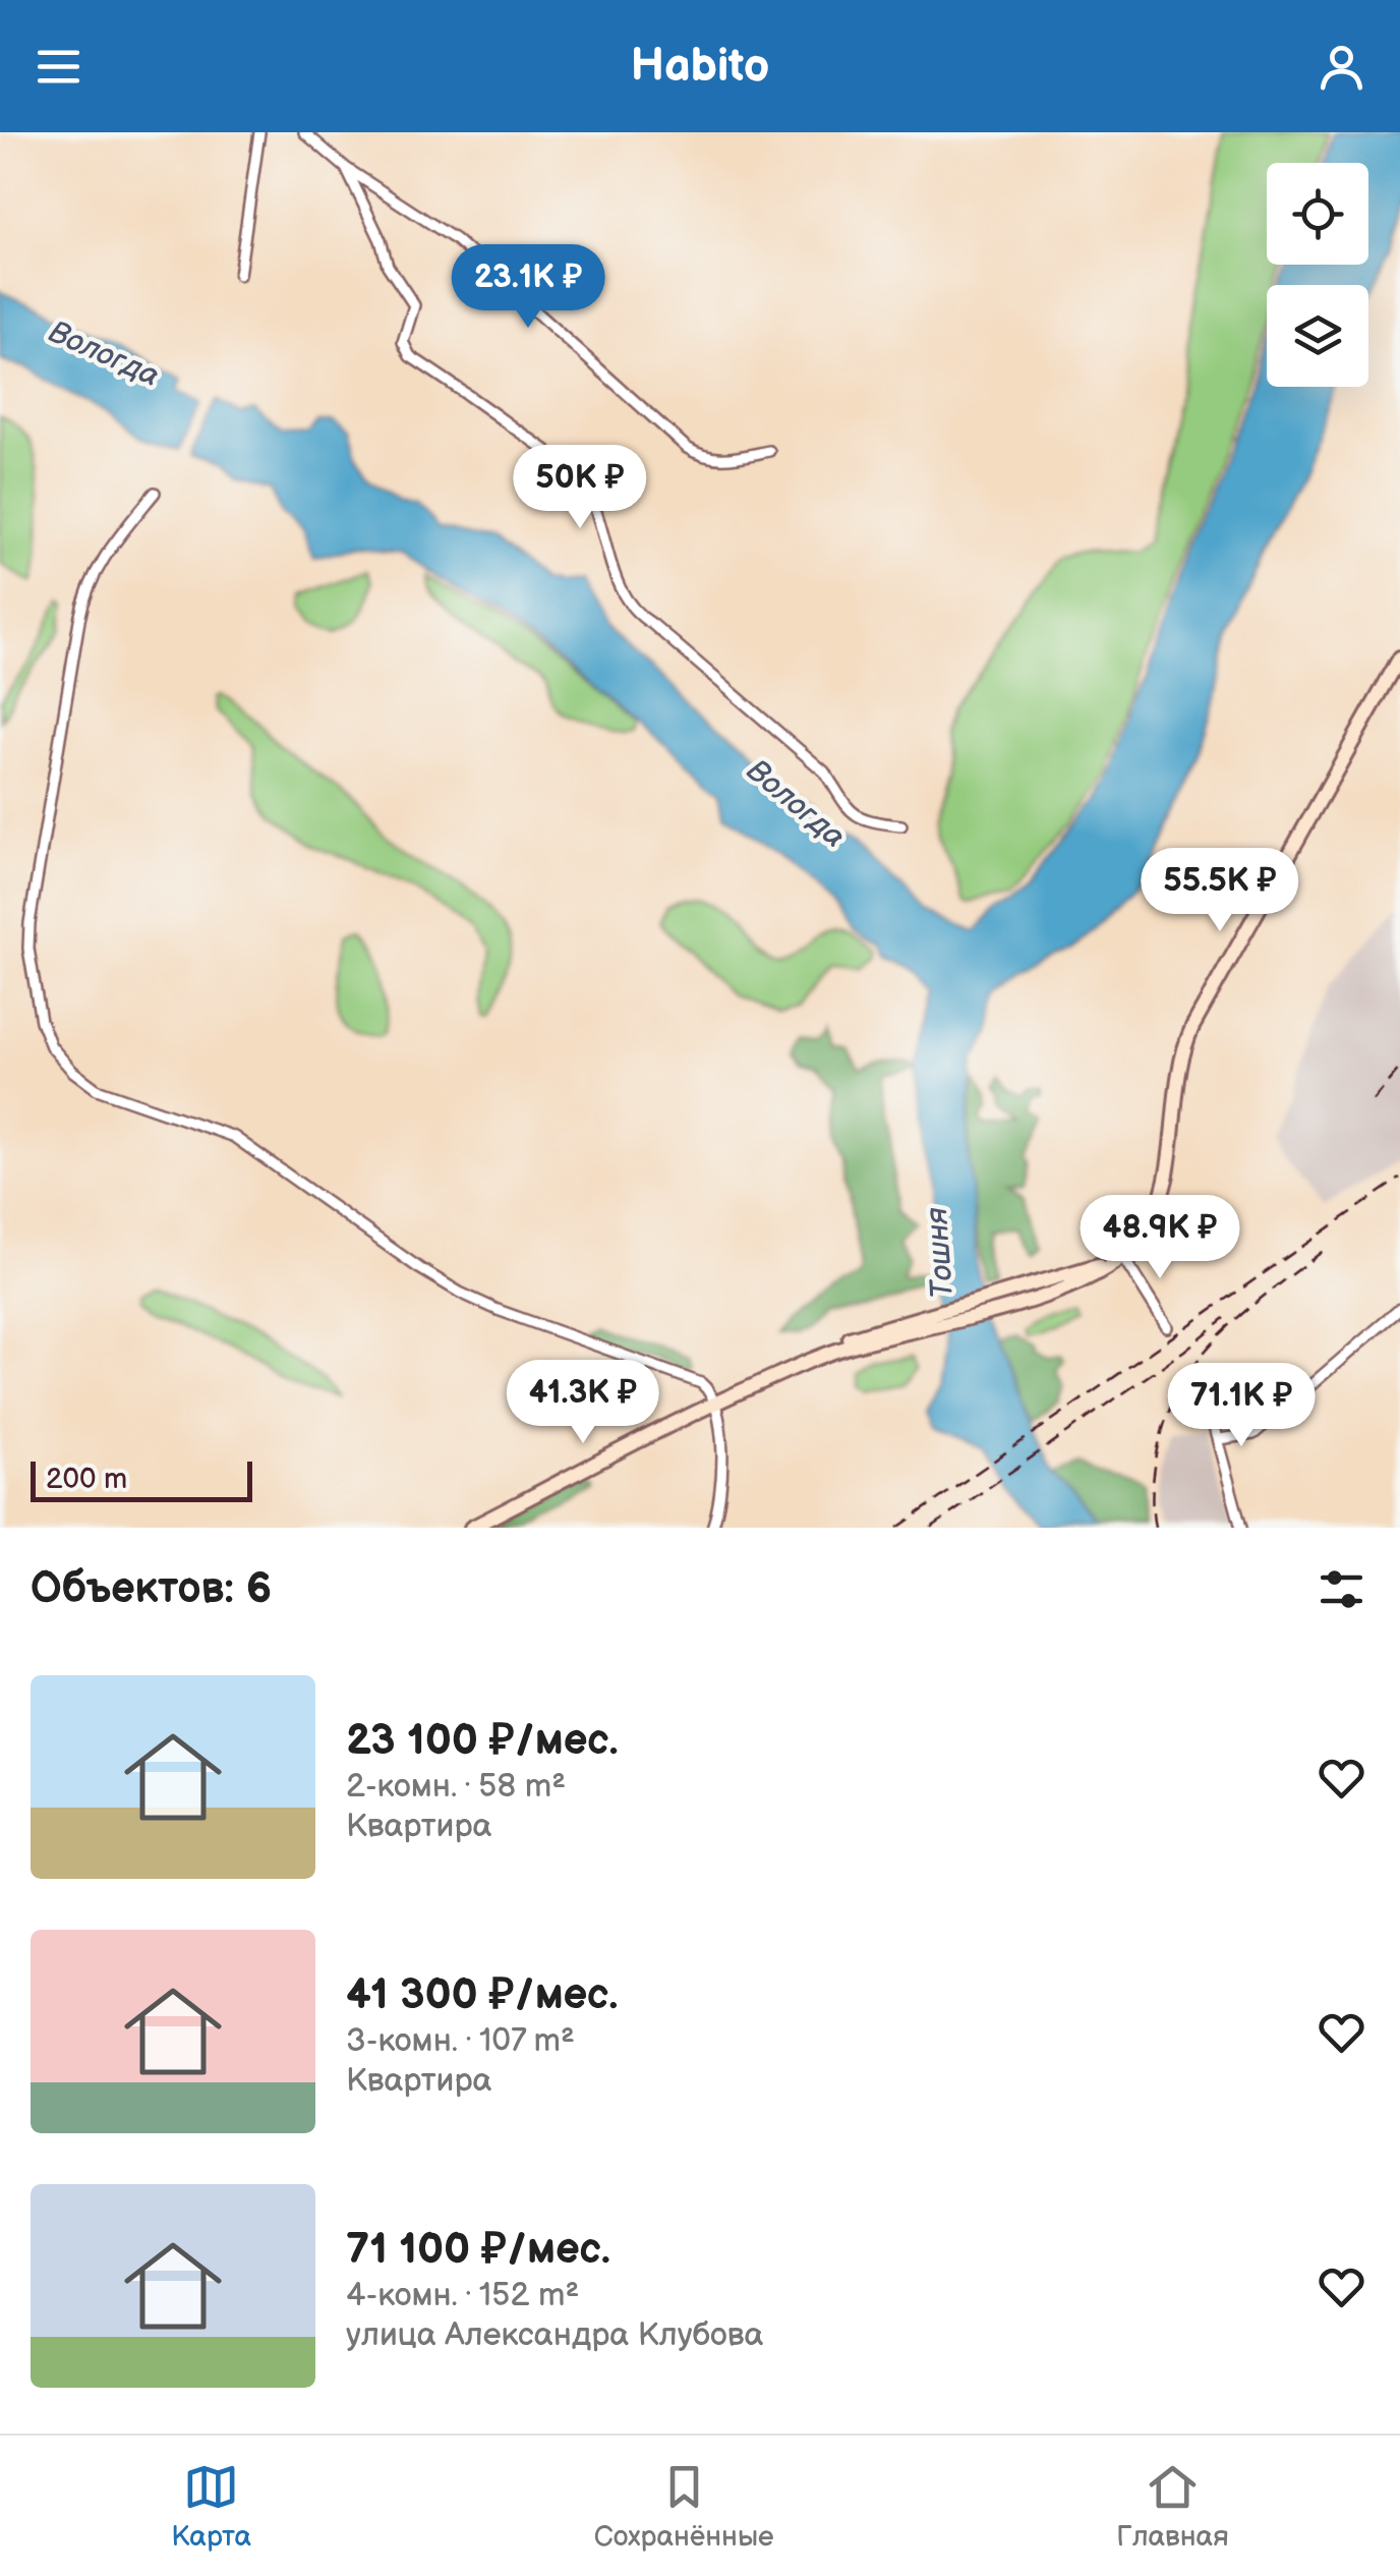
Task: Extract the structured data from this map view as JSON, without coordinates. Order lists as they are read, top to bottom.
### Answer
{
  "water": ["Вологда", "Тошня"],
  "scale_bar": "200 m",
  "page": {
    "header": "Habito",
    "price": [
      "23.1K ₽",
      "50K ₽",
      "55.5K ₽",
      "48.9K ₽",
      "41.3K ₽",
      "71.1K ₽"
    ],
    "scale": "200 m",
    "heading": "Объектов: 6",
    "list": [
      {
        "name": "23 100 ₽/мес.",
        "note": "2-комн. · 58 m² · Квартира"
      },
      {
        "name": "41 300 ₽/мес.",
        "note": "3-комн. · 107 m² · Квартира"
      },
      {
        "name": "71 100 ₽/мес.",
        "note": "4-комн. · 152 m² · улица Александра Клубова"
      }
    ],
    "tabs": ["Карта", "Сохранённые", "Главная"]
  }
}
